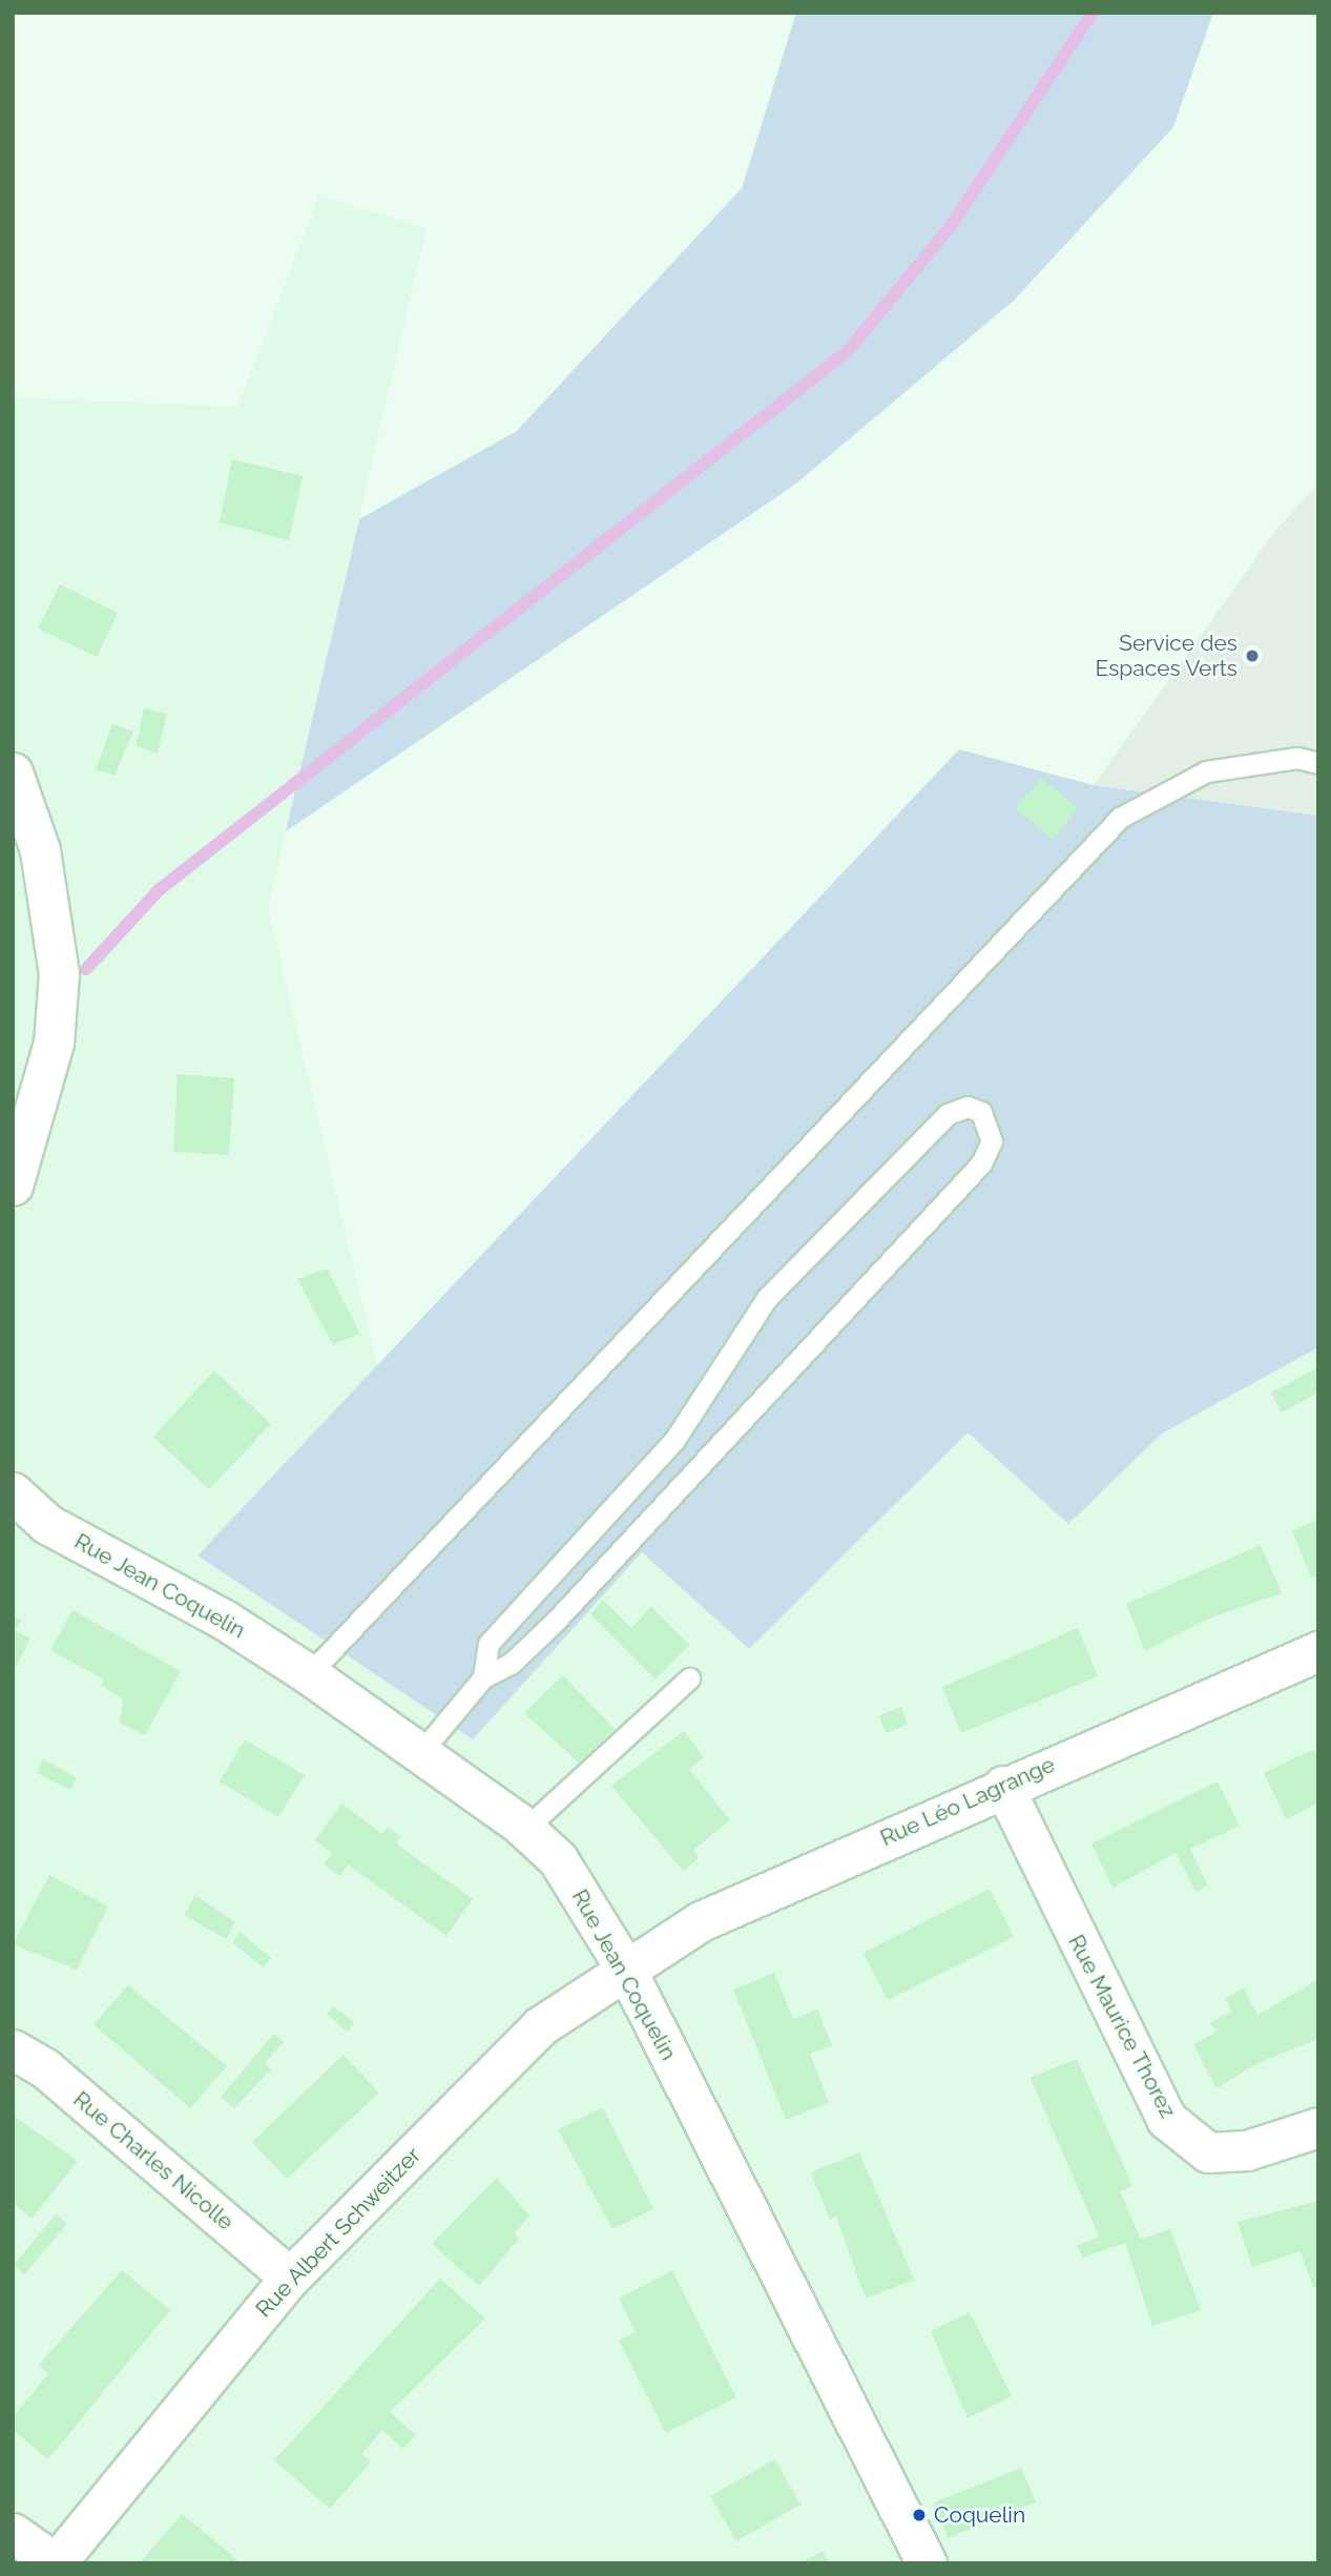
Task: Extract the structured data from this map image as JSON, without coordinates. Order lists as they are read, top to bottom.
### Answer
{
  "streets": {
    "street": [
      "Rue Jean Coquelin",
      "Rue Léo Lagrange",
      "Rue Maurice Thorez",
      "Rue Charles Nicolle",
      "Rue Albert Schweitzer"
    ]
  },
  "crossings": [
    ["Rue Jean Coquelin", "Rue Léo Lagrange"],
    ["Rue Jean Coquelin", "Rue Albert Schweitzer"],
    ["Rue Léo Lagrange", "Rue Maurice Thorez"],
    ["Rue Léo Lagrange", "Rue Albert Schweitzer"],
    ["Rue Charles Nicolle", "Rue Albert Schweitzer"]
  ],
  "places": ["Service des Espaces Verts", "Coquelin"]
}
